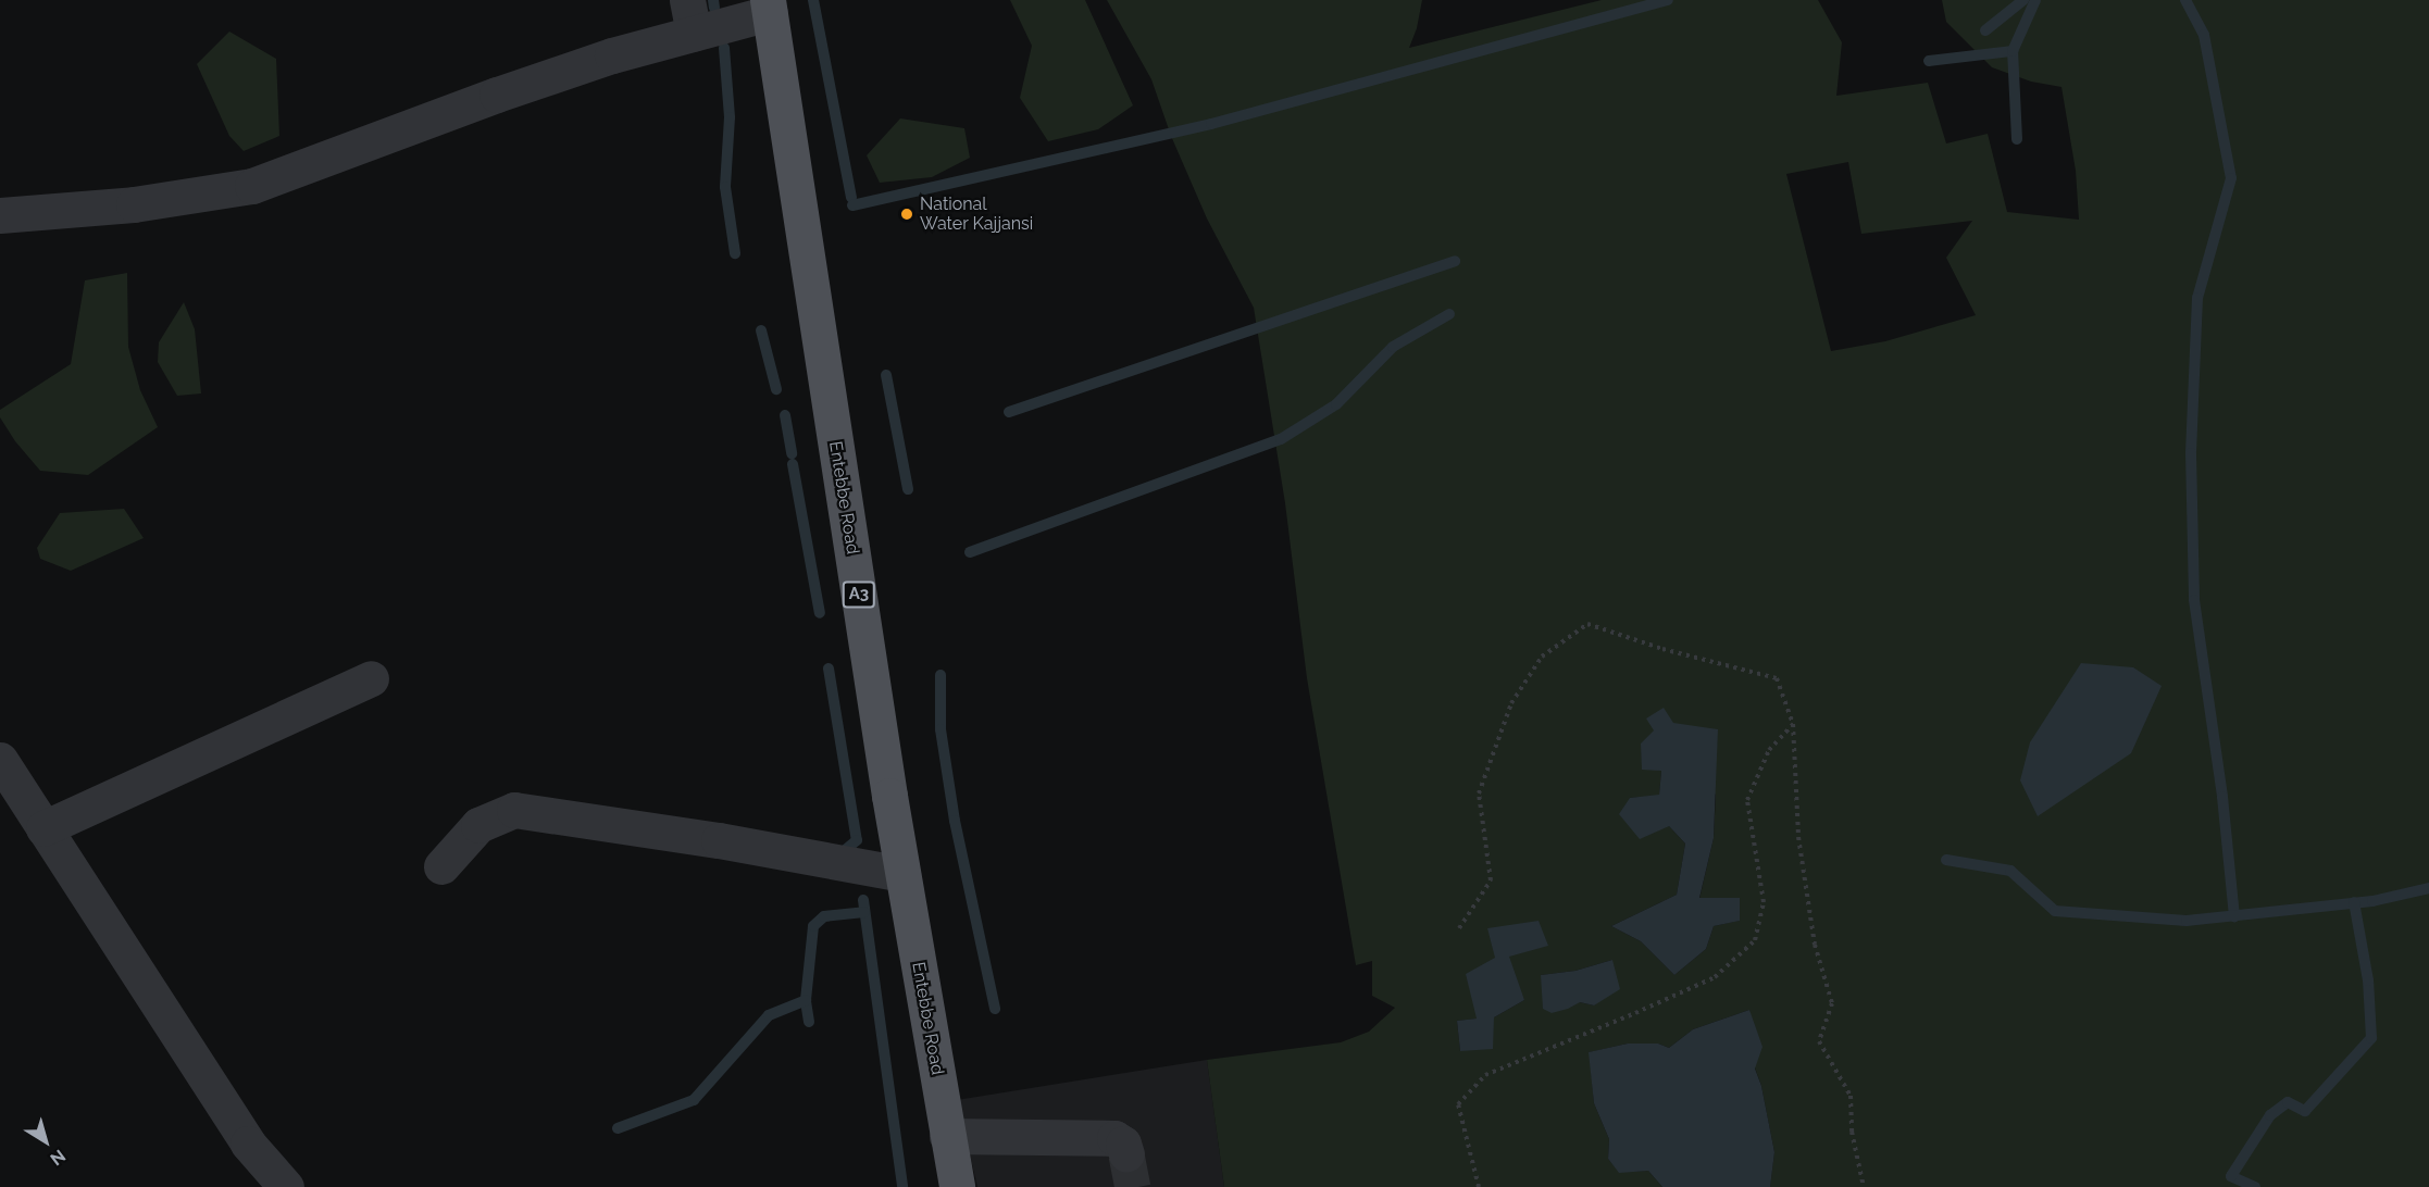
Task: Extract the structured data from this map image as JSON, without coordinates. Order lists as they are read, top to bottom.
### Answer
{
  "streets": {
    "main road": ["Entebbe Road", "A3"]
  },
  "places": ["National Water Kajjansi"],
  "north": "bottom right"
}
